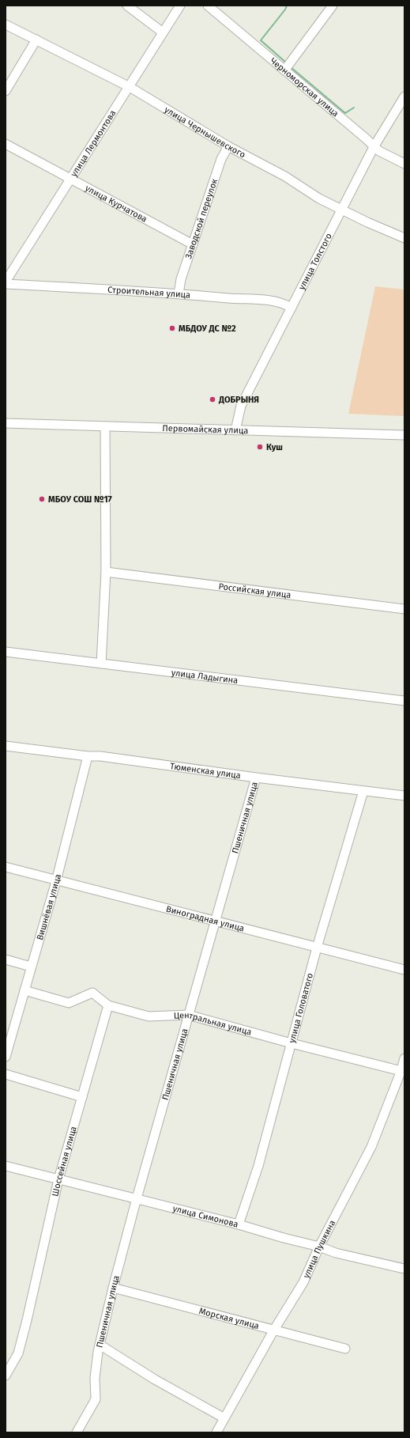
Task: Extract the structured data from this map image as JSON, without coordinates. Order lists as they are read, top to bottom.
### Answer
{
  "streets": {
    "street": [
      "Черноморская улица",
      "улица Чернышевского",
      "улица Лермонтова",
      "улица Курчатова",
      "Заводской переулок",
      "улица Толстого",
      "Строительная улица",
      "Первомайская улица",
      "Российская улица",
      "улица Ладыгина",
      "Тюменская улица",
      "Пшеничная улица",
      "Вишнёвая улица",
      "Виноградная улица",
      "улица Головатого",
      "Центральная улица",
      "Шоссейная улица",
      "улица Симонова",
      "улица Пушкина",
      "Морская улица"
    ]
  },
  "crossings": [
    ["Черноморская улица", "улица Толстого"],
    ["улица Чернышевского", "улица Лермонтова"],
    ["улица Чернышевского", "Заводской переулок"],
    ["улица Чернышевского", "улица Толстого"],
    ["улица Лермонтова", "улица Курчатова"],
    ["улица Курчатова", "Заводской переулок"],
    ["Заводской переулок", "Строительная улица"],
    ["улица Толстого", "Строительная улица"],
    ["улица Толстого", "Первомайская улица"],
    ["Тюменская улица", "Пшеничная улица"],
    ["Тюменская улица", "Вишнёвая улица"],
    ["Тюменская улица", "улица Головатого"],
    ["Пшеничная улица", "Виноградная улица"],
    ["Пшеничная улица", "Центральная улица"],
    ["Пшеничная улица", "улица Симонова"],
    ["Пшеничная улица", "Морская улица"],
    ["Вишнёвая улица", "Виноградная улица"],
    ["Вишнёвая улица", "Центральная улица"],
    ["Виноградная улица", "улица Головатого"],
    ["улица Головатого", "Центральная улица"],
    ["улица Головатого", "улица Симонова"],
    ["Центральная улица", "Шоссейная улица"],
    ["Центральная улица", "улица Пушкина"],
    ["Шоссейная улица", "улица Симонова"],
    ["улица Симонова", "улица Пушкина"],
    ["улица Пушкина", "Морская улица"]
  ],
  "places": [
    "МБДОУ ДС №2",
    "ДОБРЫНЯ",
    "Куш",
    "МБОУ СОШ №17"
  ]
}
